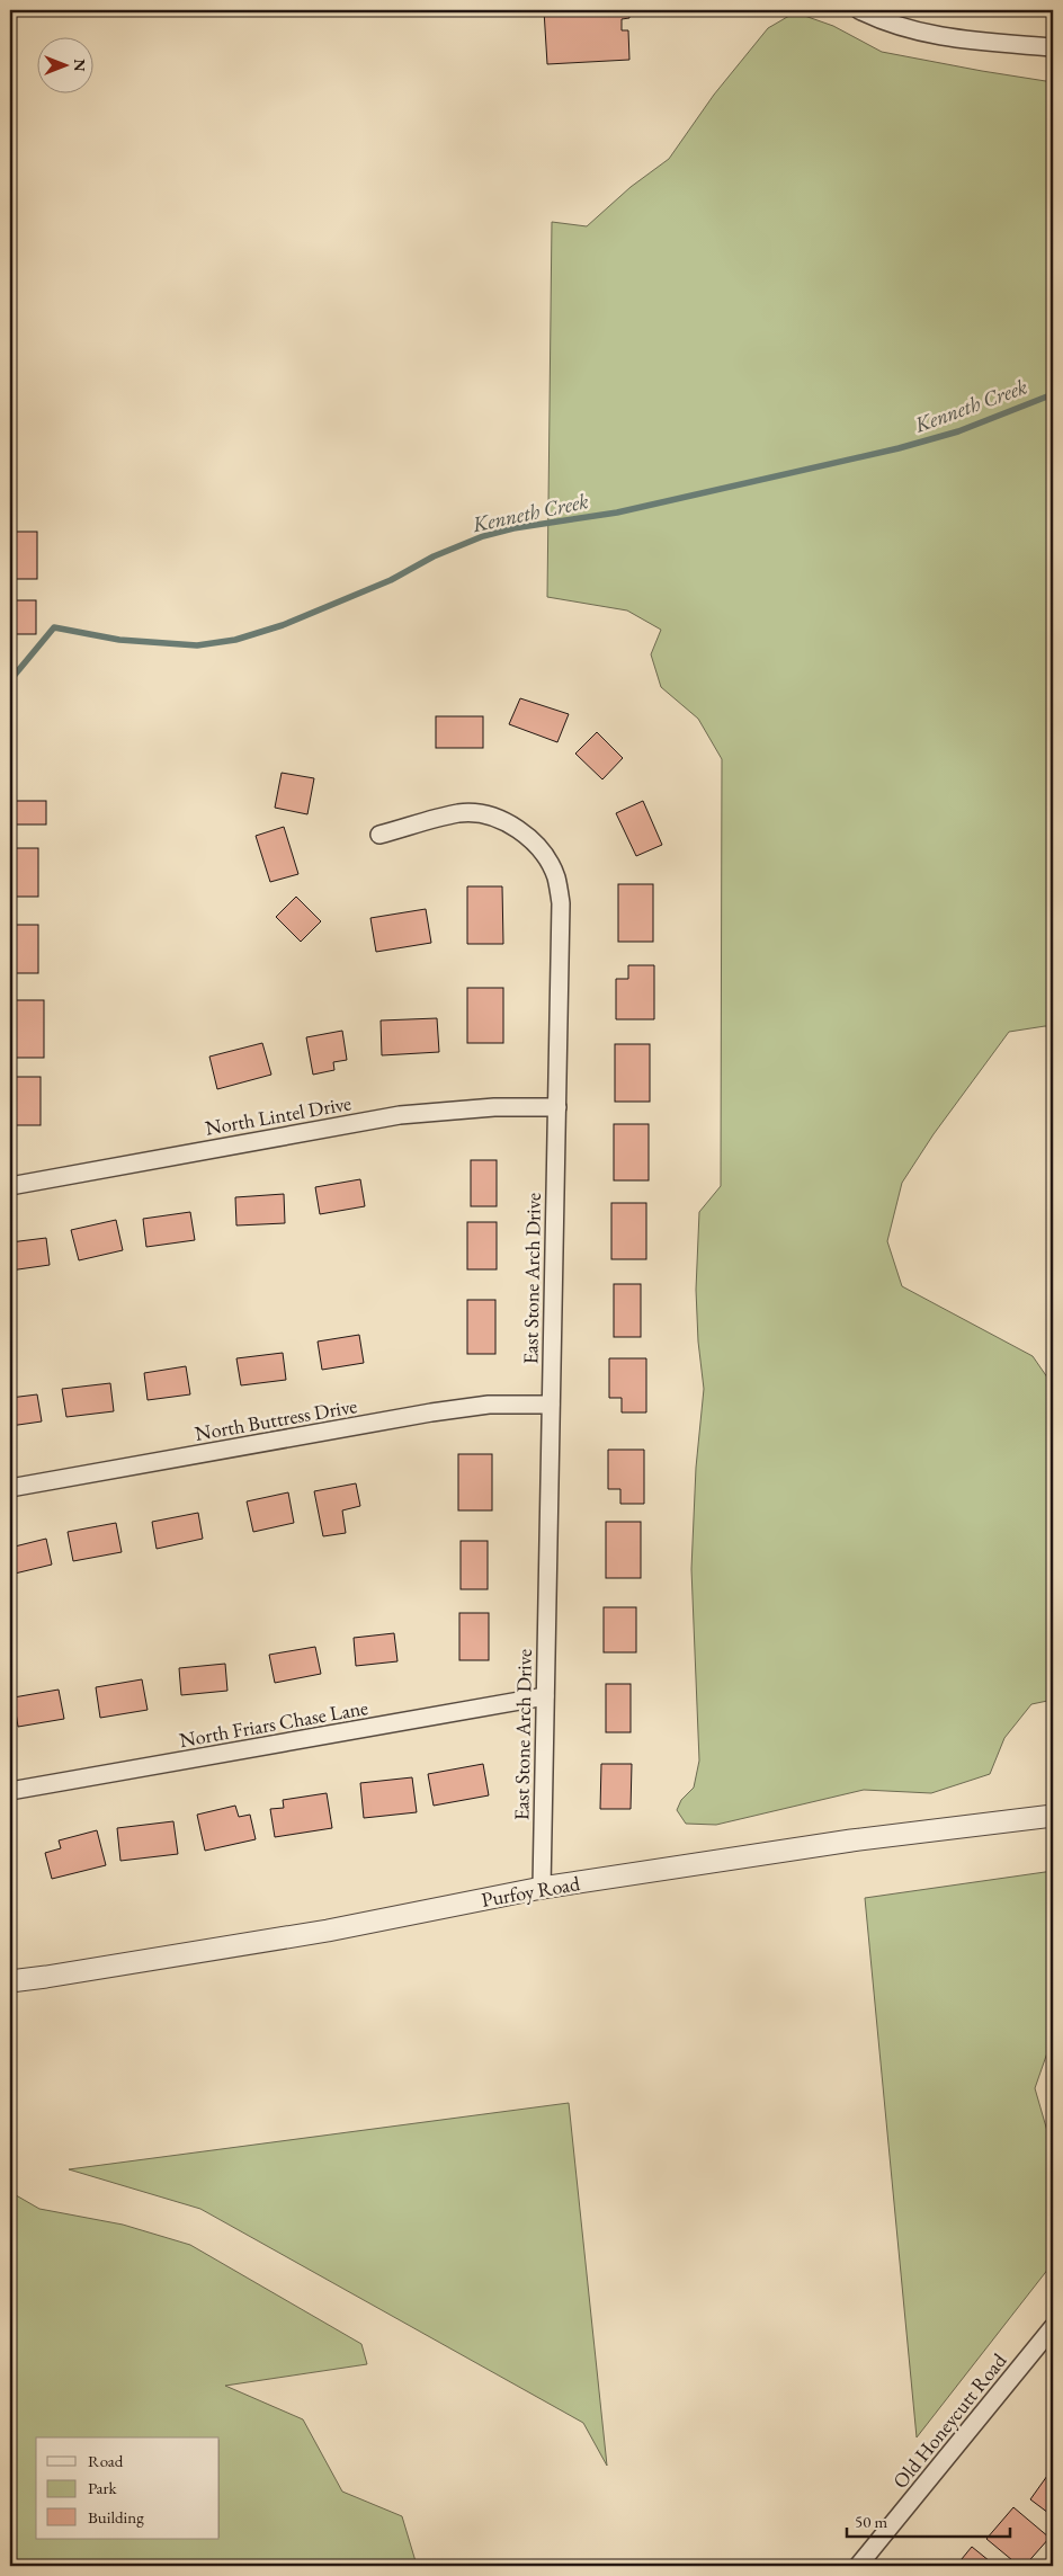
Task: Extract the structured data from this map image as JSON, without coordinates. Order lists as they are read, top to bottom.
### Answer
{
  "streets": {
    "street": [
      "North Lintel Drive",
      "East Stone Arch Drive",
      "North Buttress Drive",
      "North Friars Chase Lane",
      "Purfoy Road",
      "Old Honeycutt Road"
    ]
  },
  "crossings": [
    ["North Lintel Drive", "East Stone Arch Drive"],
    ["East Stone Arch Drive", "North Buttress Drive"],
    ["East Stone Arch Drive", "North Friars Chase Lane"],
    ["East Stone Arch Drive", "Purfoy Road"]
  ],
  "water": ["Kenneth Creek"],
  "legend": ["Road", "Park", "Building"],
  "scale_bar": "50 m",
  "north": "right"
}
